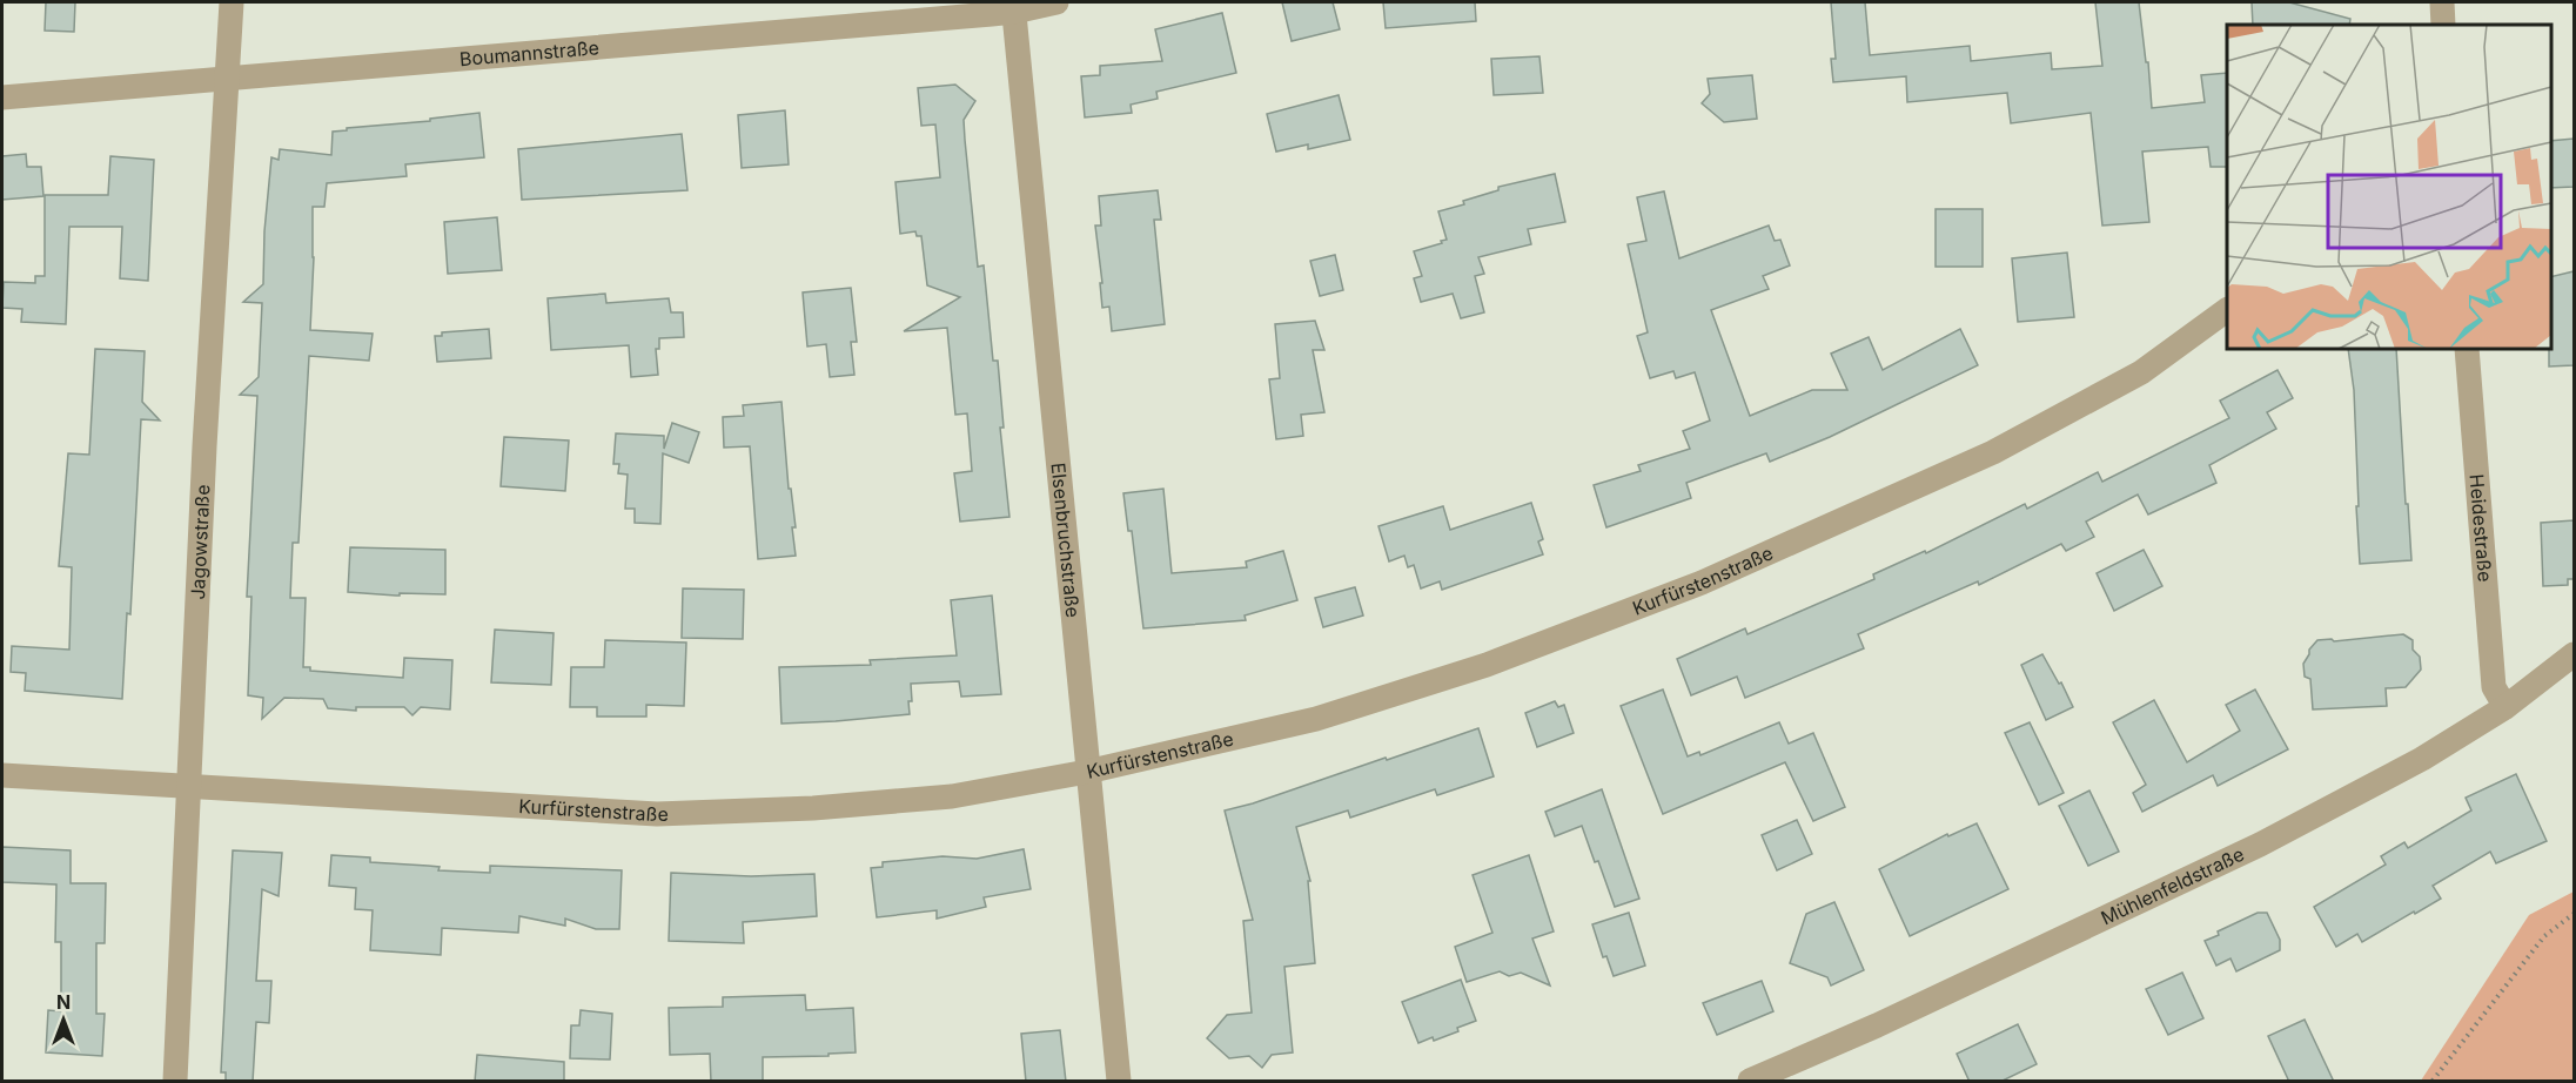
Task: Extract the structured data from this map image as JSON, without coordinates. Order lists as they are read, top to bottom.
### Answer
{
  "streets": {
    "street": [
      "Boumannstraße",
      "Heidestraße",
      "Jagowstraße",
      "Elsenbruchstraße",
      "Kurfürstenstraße",
      "Mühlenfeldstraße"
    ]
  },
  "crossings": [
    ["Boumannstraße", "Jagowstraße"],
    ["Boumannstraße", "Elsenbruchstraße"],
    ["Heidestraße", "Mühlenfeldstraße"],
    ["Jagowstraße", "Kurfürstenstraße"],
    ["Elsenbruchstraße", "Kurfürstenstraße"]
  ],
  "north": "top"
}
